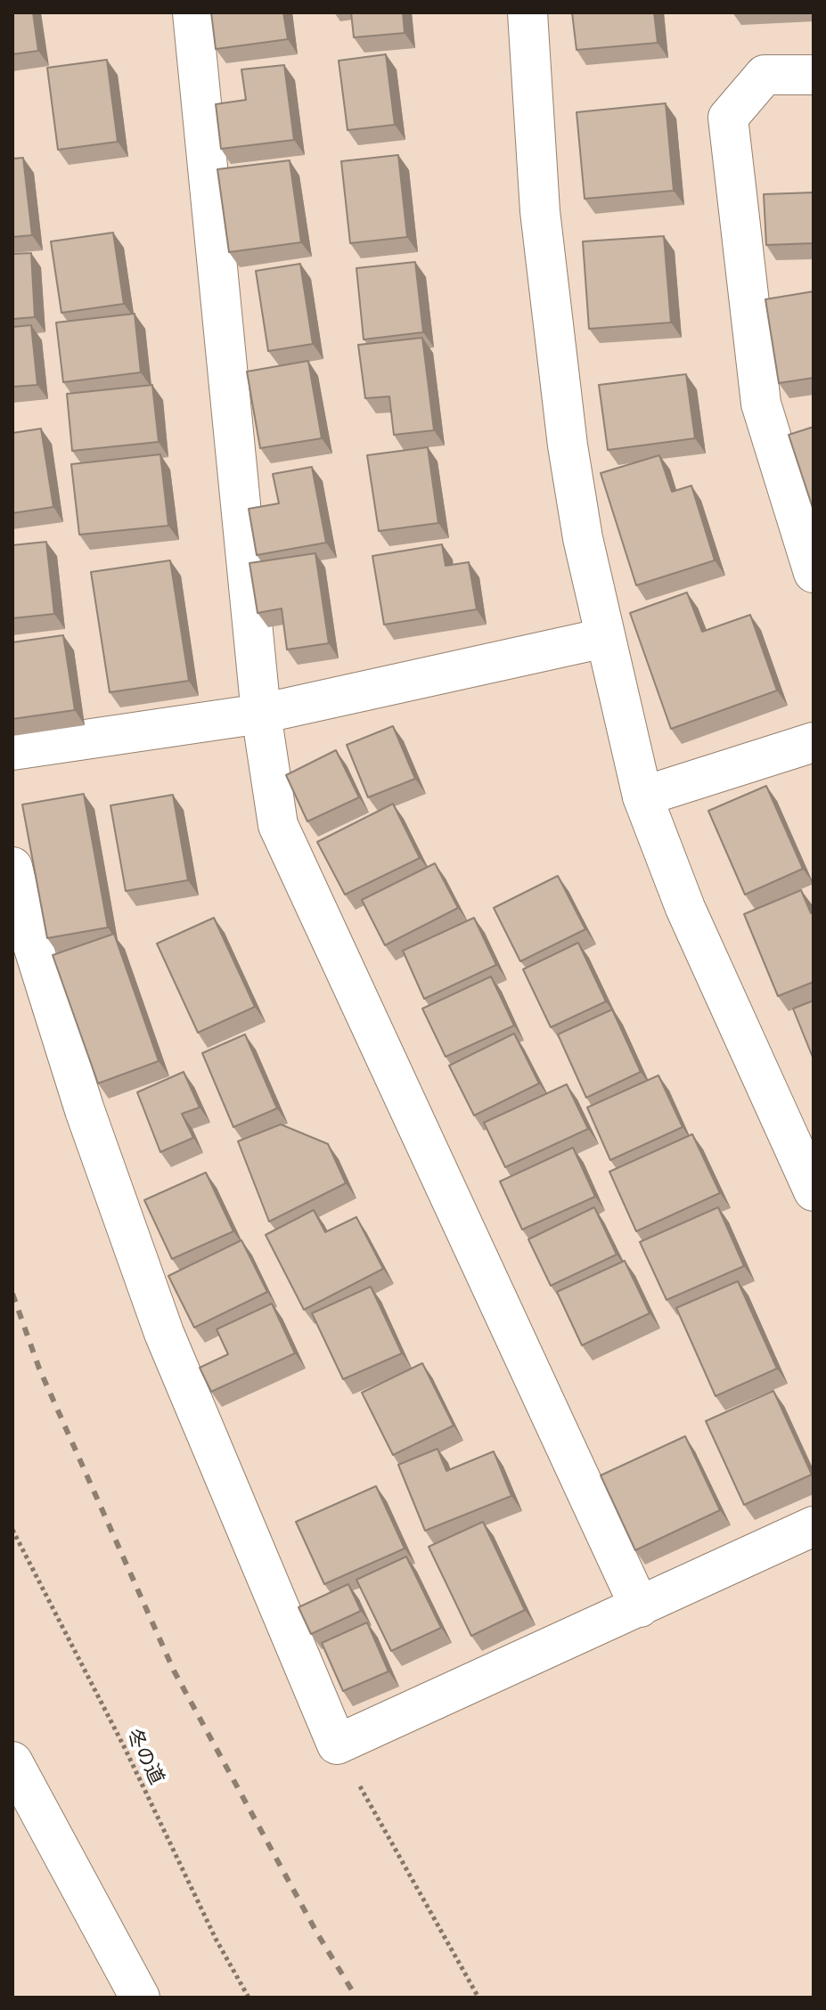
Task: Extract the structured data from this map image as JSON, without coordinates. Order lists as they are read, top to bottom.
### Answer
{
  "streets": {
    "path": ["冬の道"]
  }
}
